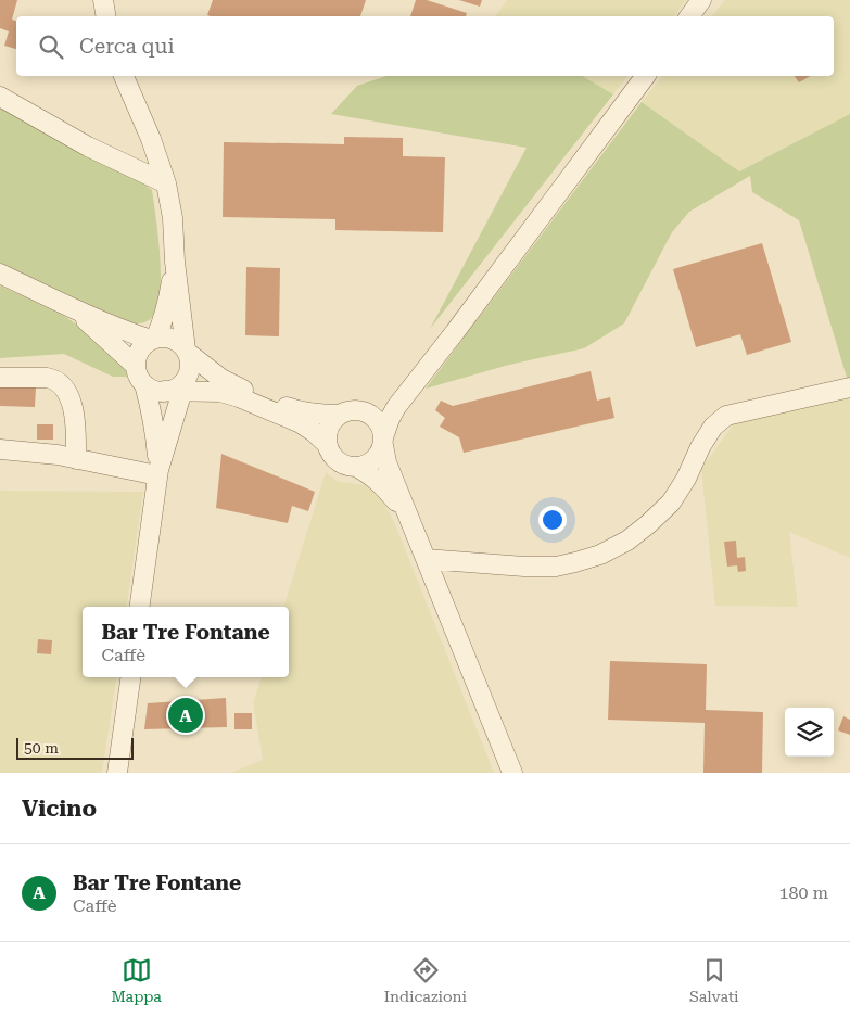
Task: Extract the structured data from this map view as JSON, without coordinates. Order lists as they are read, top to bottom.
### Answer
{
  "scale_bar": "50 m",
  "page": {
    "search": "Cerca qui",
    "popup": ["Bar Tre Fontane", "Caffè"],
    "pins": "A",
    "scale": "50 m",
    "heading": "Vicino",
    "list": [
      {
        "mark": "A",
        "name": "Bar Tre Fontane",
        "note": "Caffè",
        "value": "180 m"
      }
    ],
    "nav": ["Mappa", "Indicazioni", "Salvati"]
  }
}
